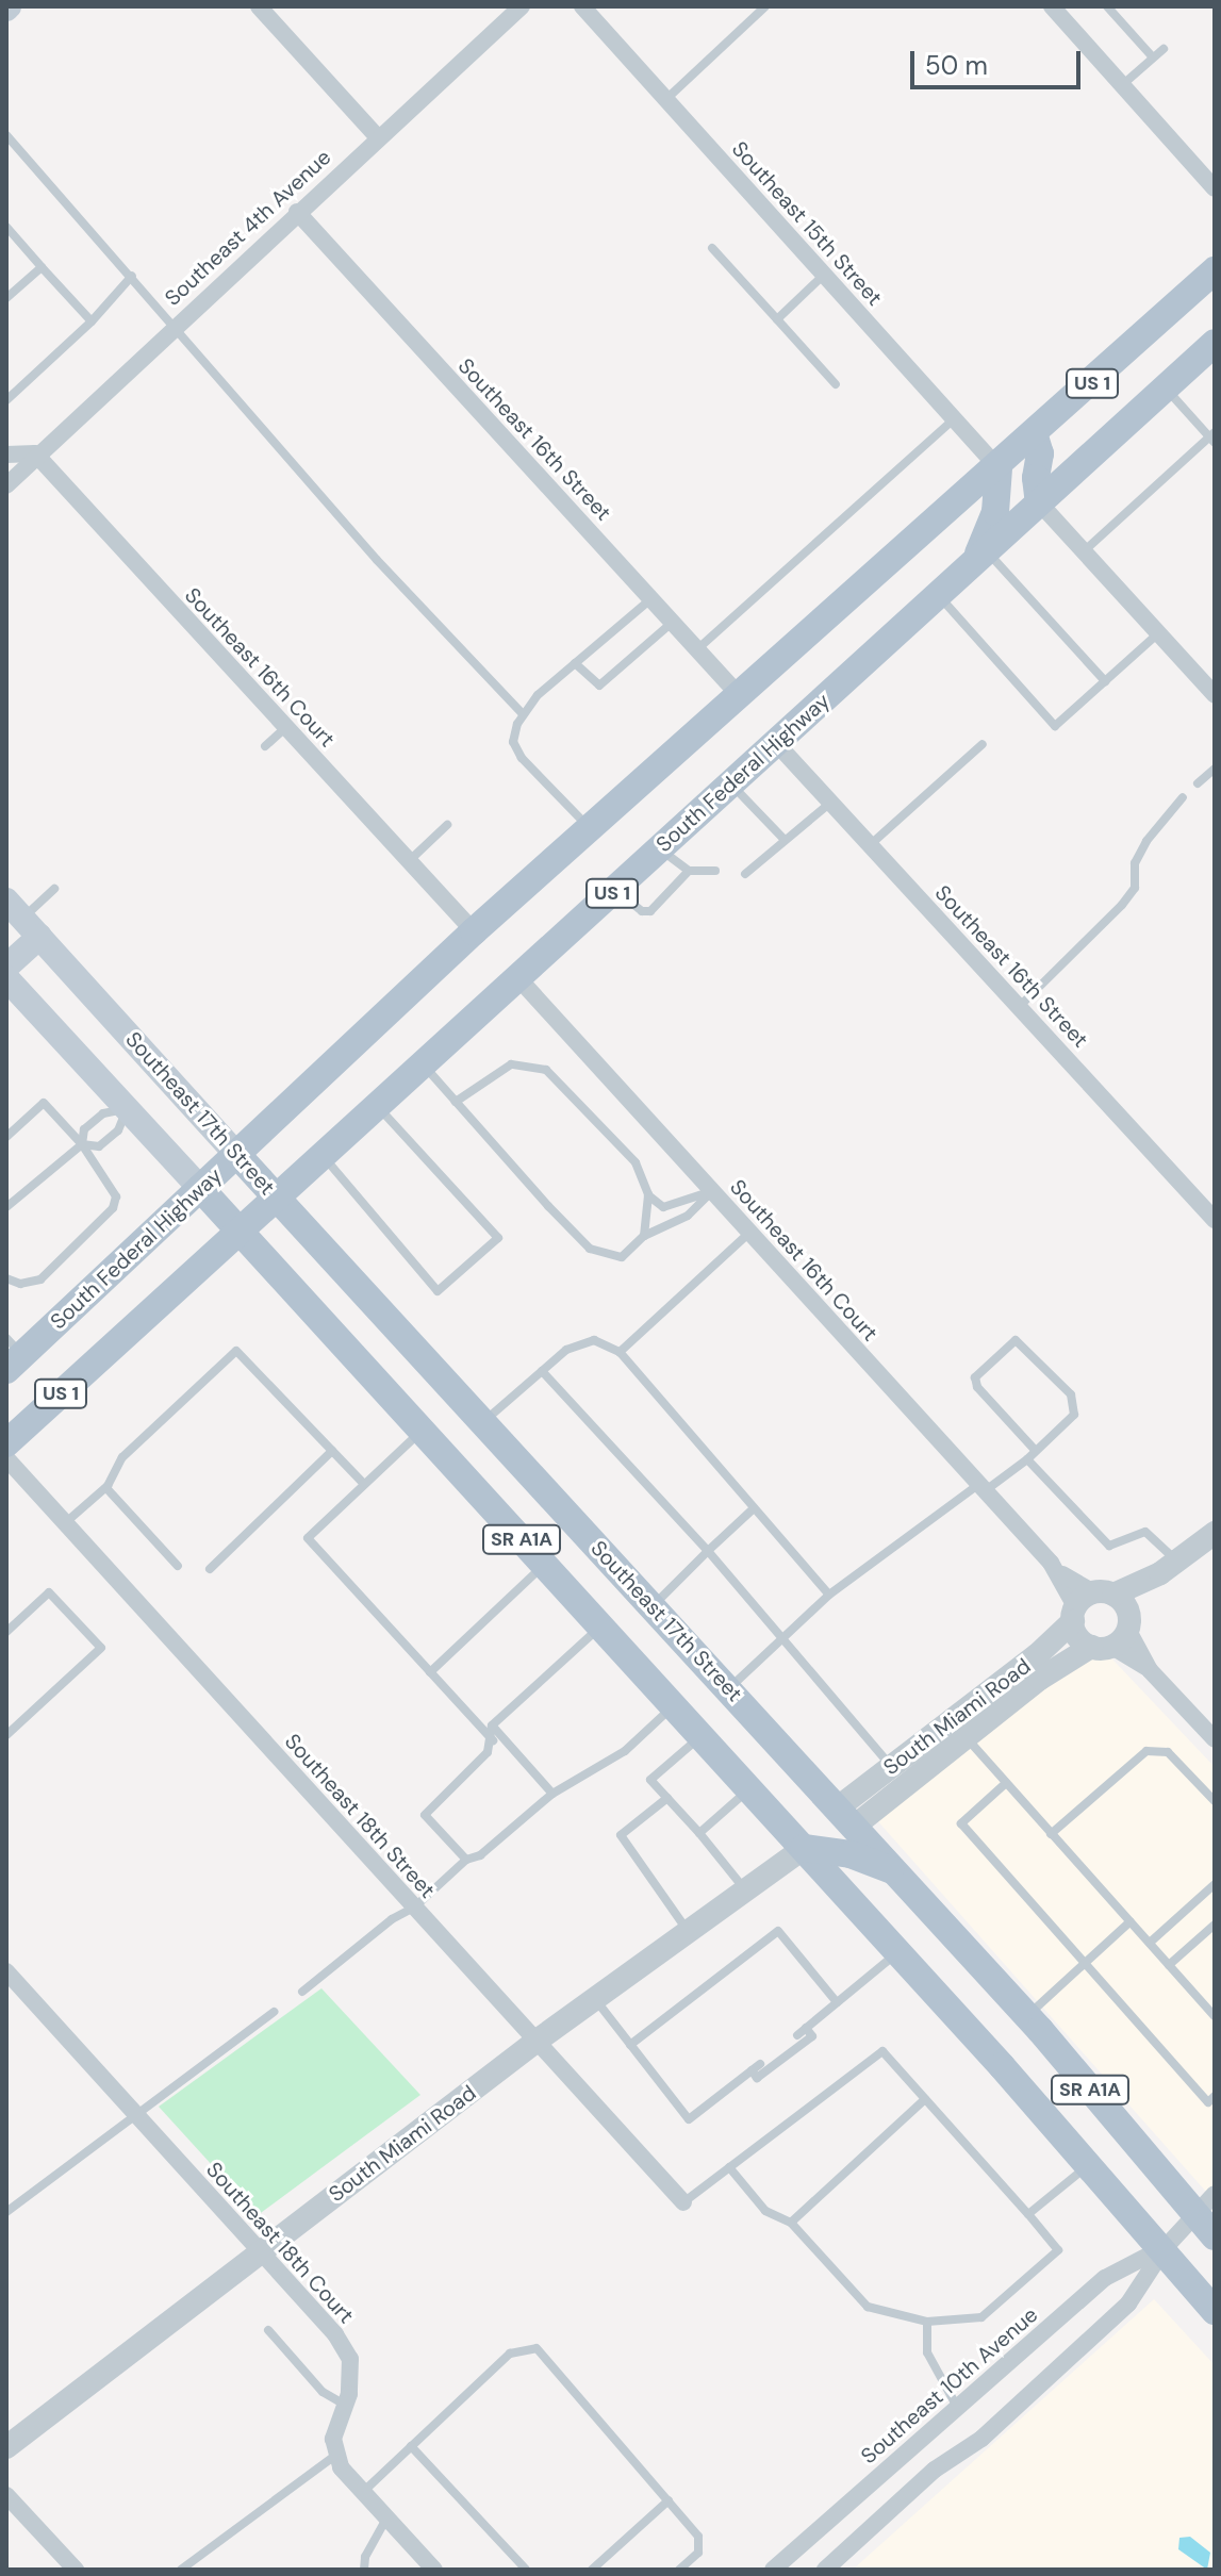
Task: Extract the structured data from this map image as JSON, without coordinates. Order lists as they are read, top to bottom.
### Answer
{
  "streets": {
    "main road": [
      "US 1",
      "South Federal Highway",
      "Southeast 17th Street",
      "SR A1A"
    ],
    "street": [
      "Southeast 15th Street",
      "Southeast 4th Avenue",
      "Southeast 16th Street",
      "Southeast 16th Court",
      "South Miami Road",
      "Southeast 18th Street",
      "Southeast 18th Court",
      "Southeast 10th Avenue"
    ]
  },
  "crossings": [
    ["Southeast 15th Street", "South Federal Highway"],
    ["Southeast 4th Avenue", "Southeast 16th Street"],
    ["Southeast 4th Avenue", "Southeast 16th Court"],
    ["Southeast 16th Street", "South Federal Highway"],
    ["Southeast 16th Court", "South Federal Highway"],
    ["Southeast 16th Court", "South Miami Road"],
    ["South Federal Highway", "Southeast 17th Street"],
    ["South Federal Highway", "SR A1A"],
    ["Southeast 17th Street", "South Miami Road"],
    ["Southeast 17th Street", "Southeast 10th Avenue"],
    ["SR A1A", "South Miami Road"],
    ["SR A1A", "Southeast 10th Avenue"],
    ["South Miami Road", "Southeast 18th Street"],
    ["South Miami Road", "Southeast 18th Court"]
  ],
  "scale_bar": "50 m"
}
